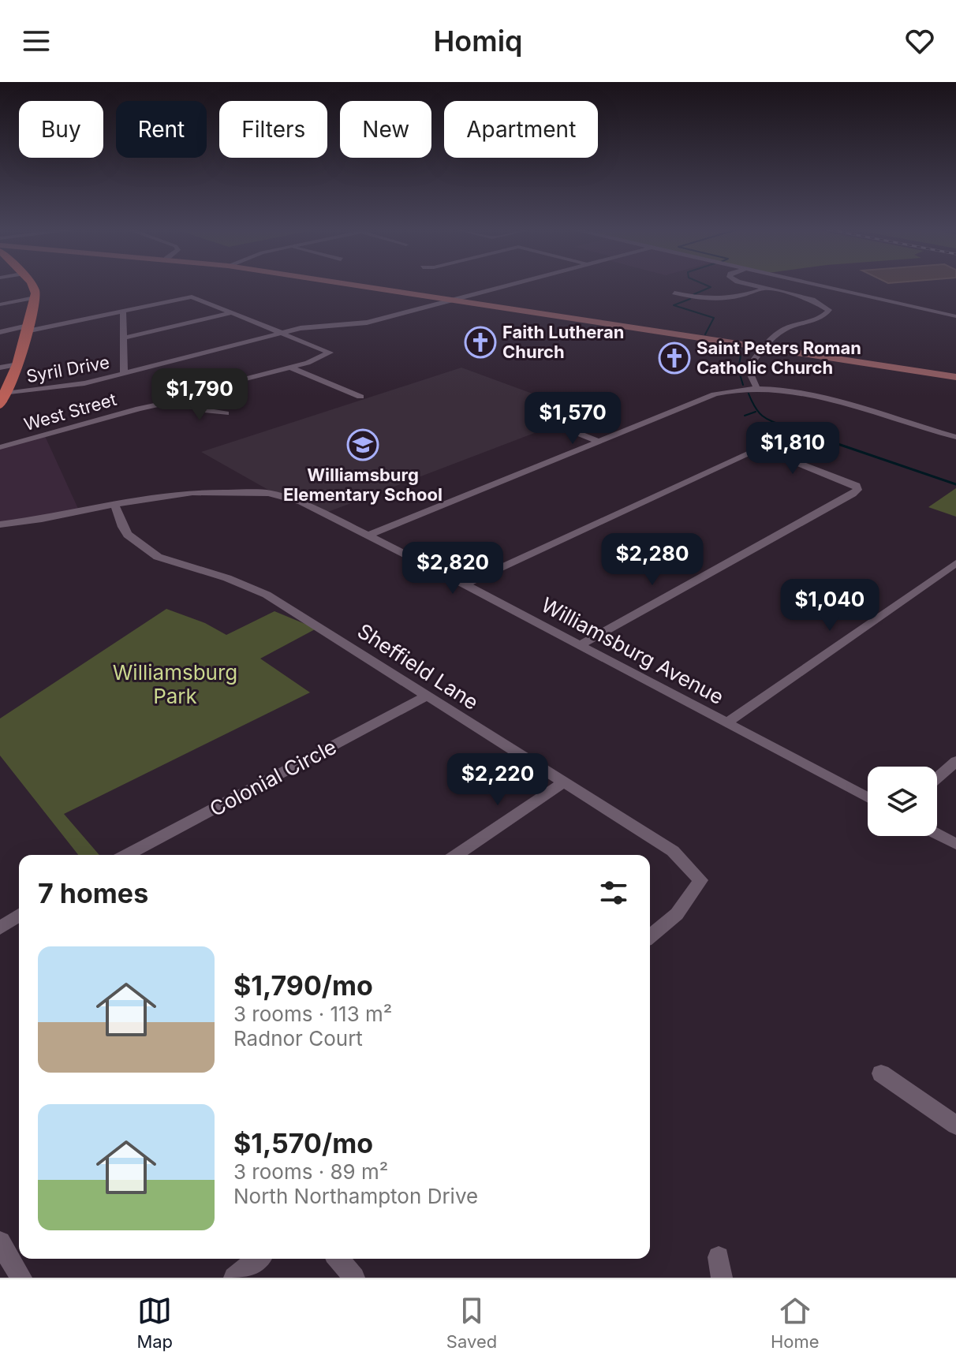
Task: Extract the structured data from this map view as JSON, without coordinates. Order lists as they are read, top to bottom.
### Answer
{
  "streets": {
    "street": [
      "Syril Drive",
      "West Street",
      "Williamsburg Avenue",
      "Sheffield Lane",
      "Colonial Circle"
    ]
  },
  "crossings": [
    ["Syril Drive", "West Street"],
    ["Williamsburg Avenue", "Sheffield Lane"],
    ["Sheffield Lane", "Colonial Circle"]
  ],
  "parks": ["Williamsburg Park"],
  "places": {
    "church": ["Faith Lutheran Church", "Saint Peters Roman Catholic Church"],
    "school or university": ["Williamsburg Elementary School"]
  },
  "page": {
    "header": "Homiq",
    "chip": [
      "Buy",
      "Rent",
      "Filters",
      "New",
      "Apartment"
    ],
    "price": [
      "$1,790",
      "$1,570",
      "$1,810",
      "$2,280",
      "$2,820",
      "$1,040",
      "$2,220"
    ],
    "heading": "7 homes",
    "list": [
      {
        "name": "$1,790/mo",
        "note": "3 rooms · 113 m² · Radnor Court"
      },
      {
        "name": "$1,570/mo",
        "note": "3 rooms · 89 m² · North Northampton Drive"
      }
    ],
    "tabs": ["Map", "Saved", "Home"]
  }
}
